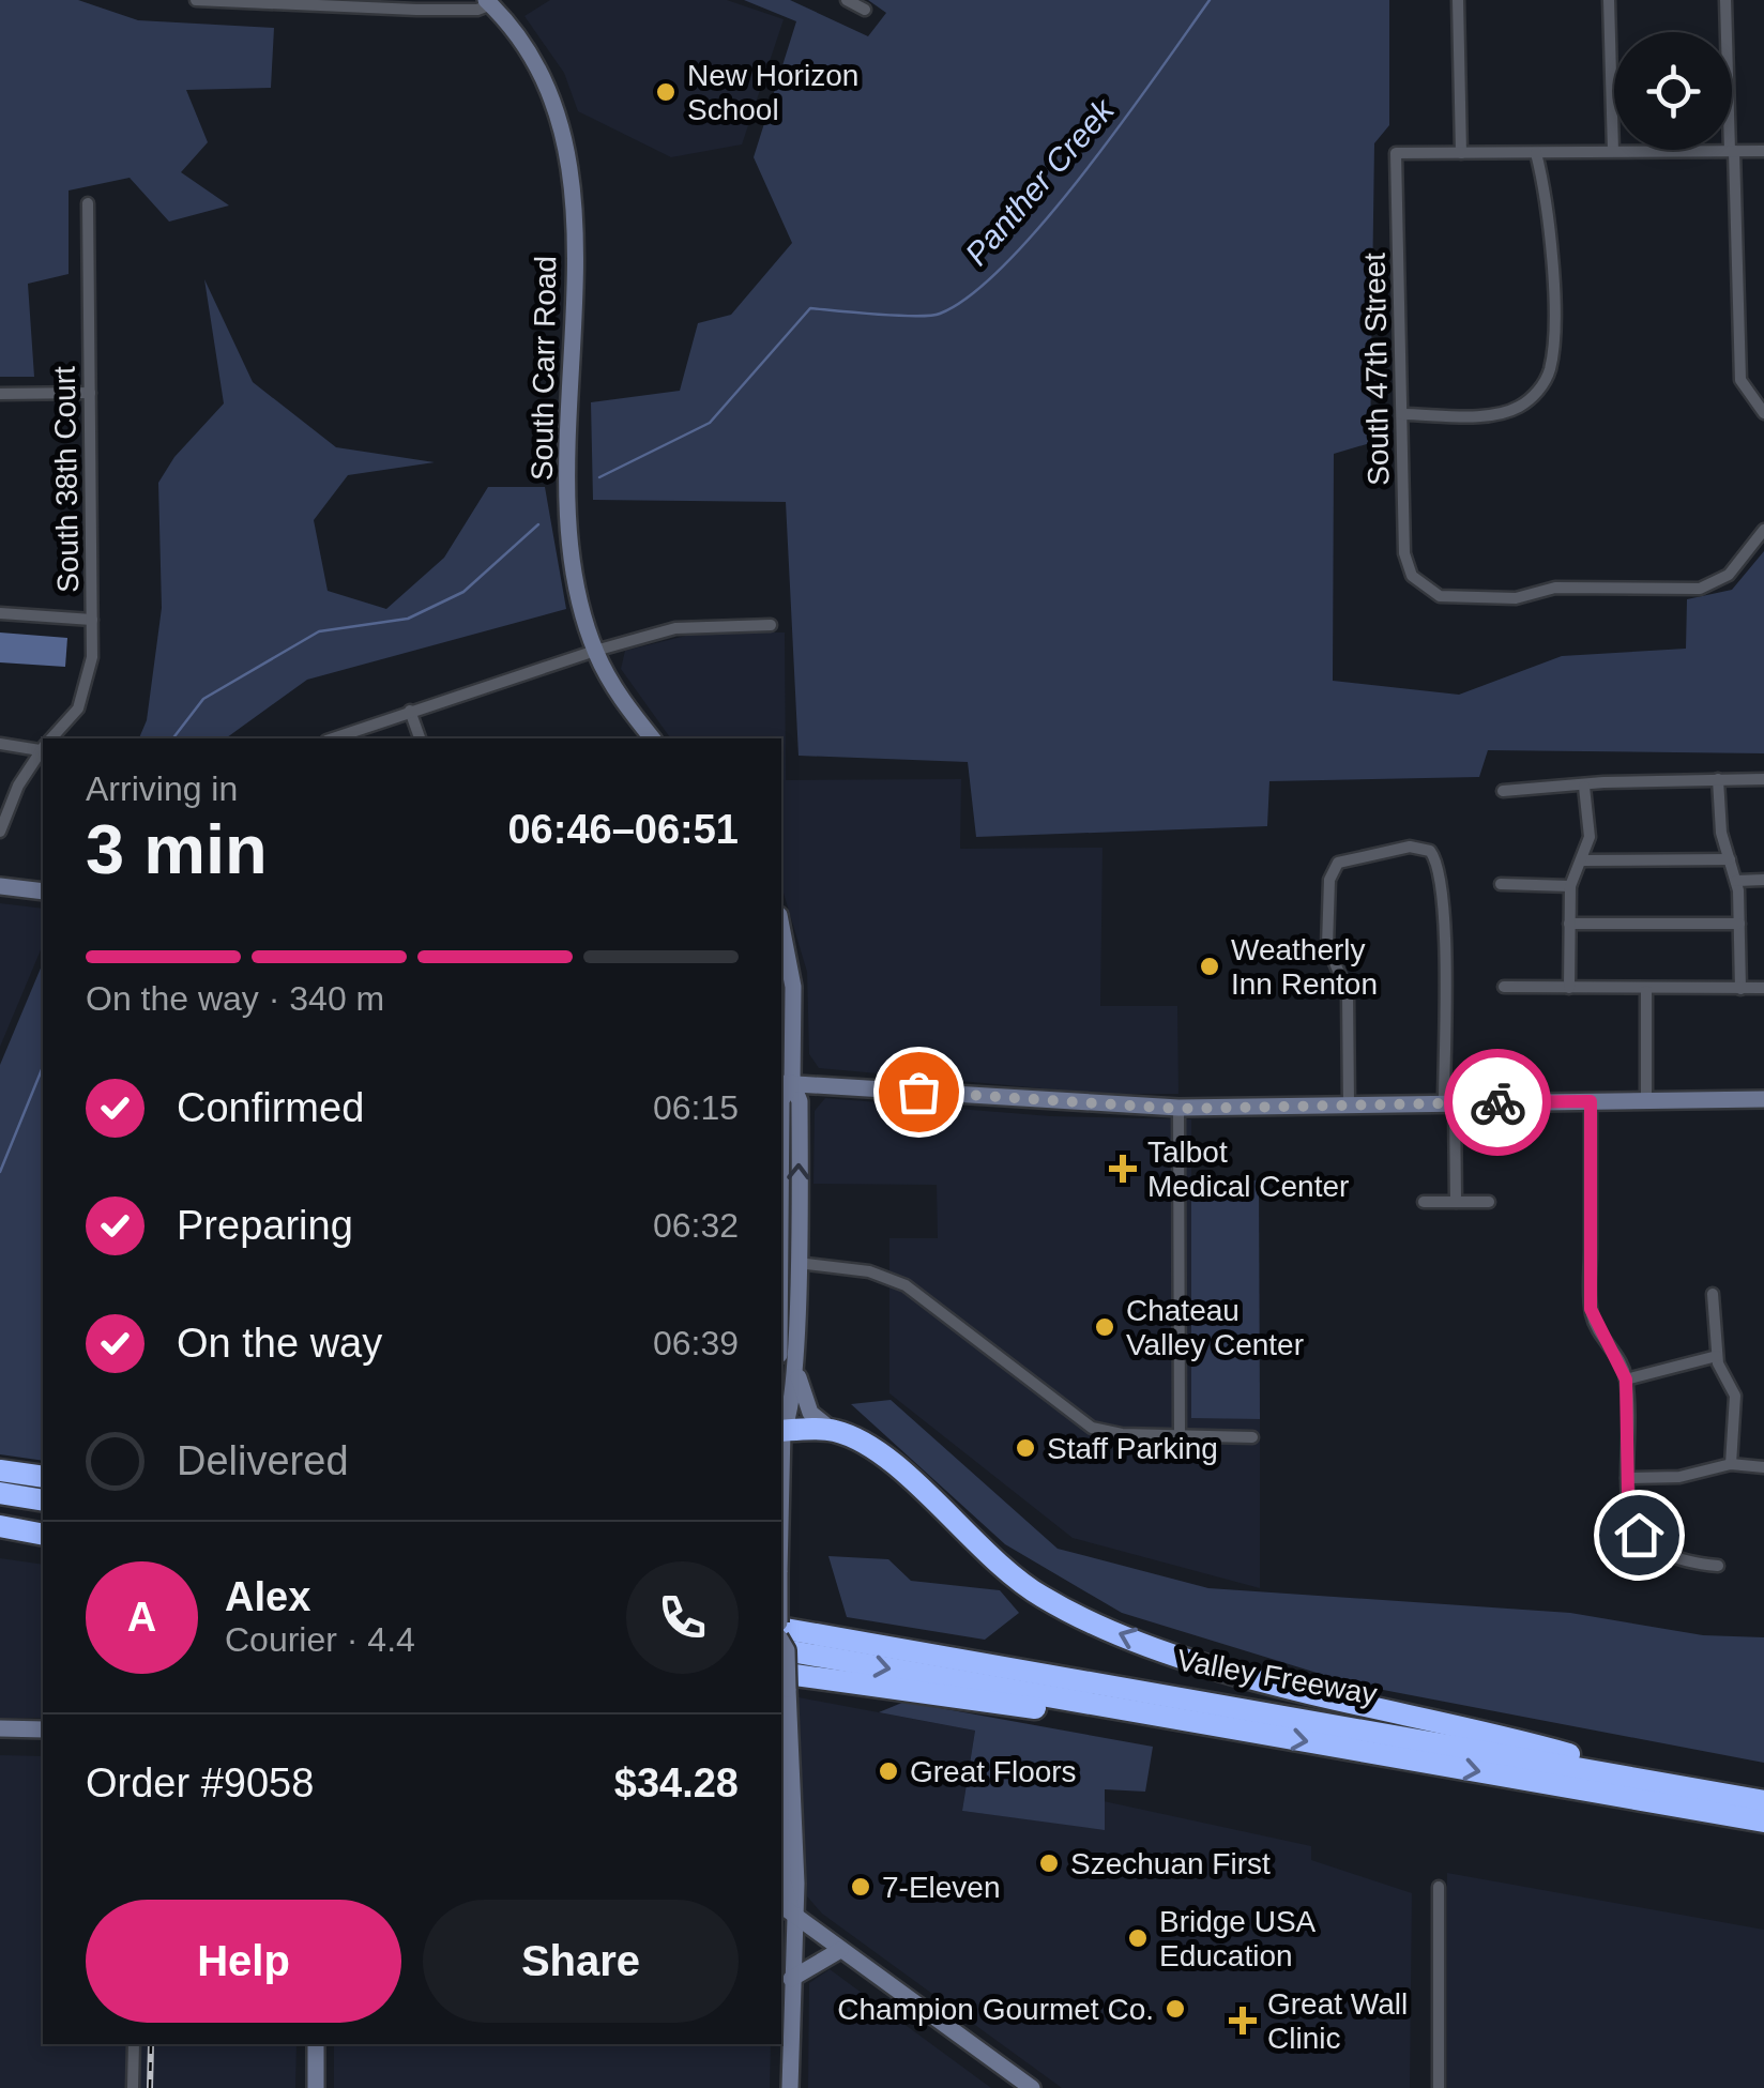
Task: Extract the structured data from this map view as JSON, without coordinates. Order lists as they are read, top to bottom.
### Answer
{
  "streets": {
    "highway": ["Valley Freeway"],
    "main road": ["South Carr Road"],
    "street": ["South 47th Street", "South 38th Court"]
  },
  "water": ["Panther Creek"],
  "places": {
    "other": [
      "New Horizon School",
      "Weatherly Inn Renton",
      "Chateau Valley Center",
      "Staff Parking",
      "Great Floors",
      "Szechuan First",
      "7-Eleven",
      "Bridge USA Education",
      "Champion Gourmet Co."
    ],
    "health": ["Talbot Medical Center", "Great Wall Clinic"]
  },
  "page": {
    "heading": ["3 min", "Arriving in", "06:46–06:51"],
    "panel": [
      "Alex",
      "Courier · 4.4",
      "Order #9058",
      "$34.28"
    ],
    "bar": "On the way · 340 m",
    "list": [
      ["Confirmed", "06:15"],
      ["Preparing", "06:32"],
      ["On the way", "06:39"],
      "Delivered"
    ],
    "round": "A",
    "buttons": ["Help", "Share"]
  }
}
